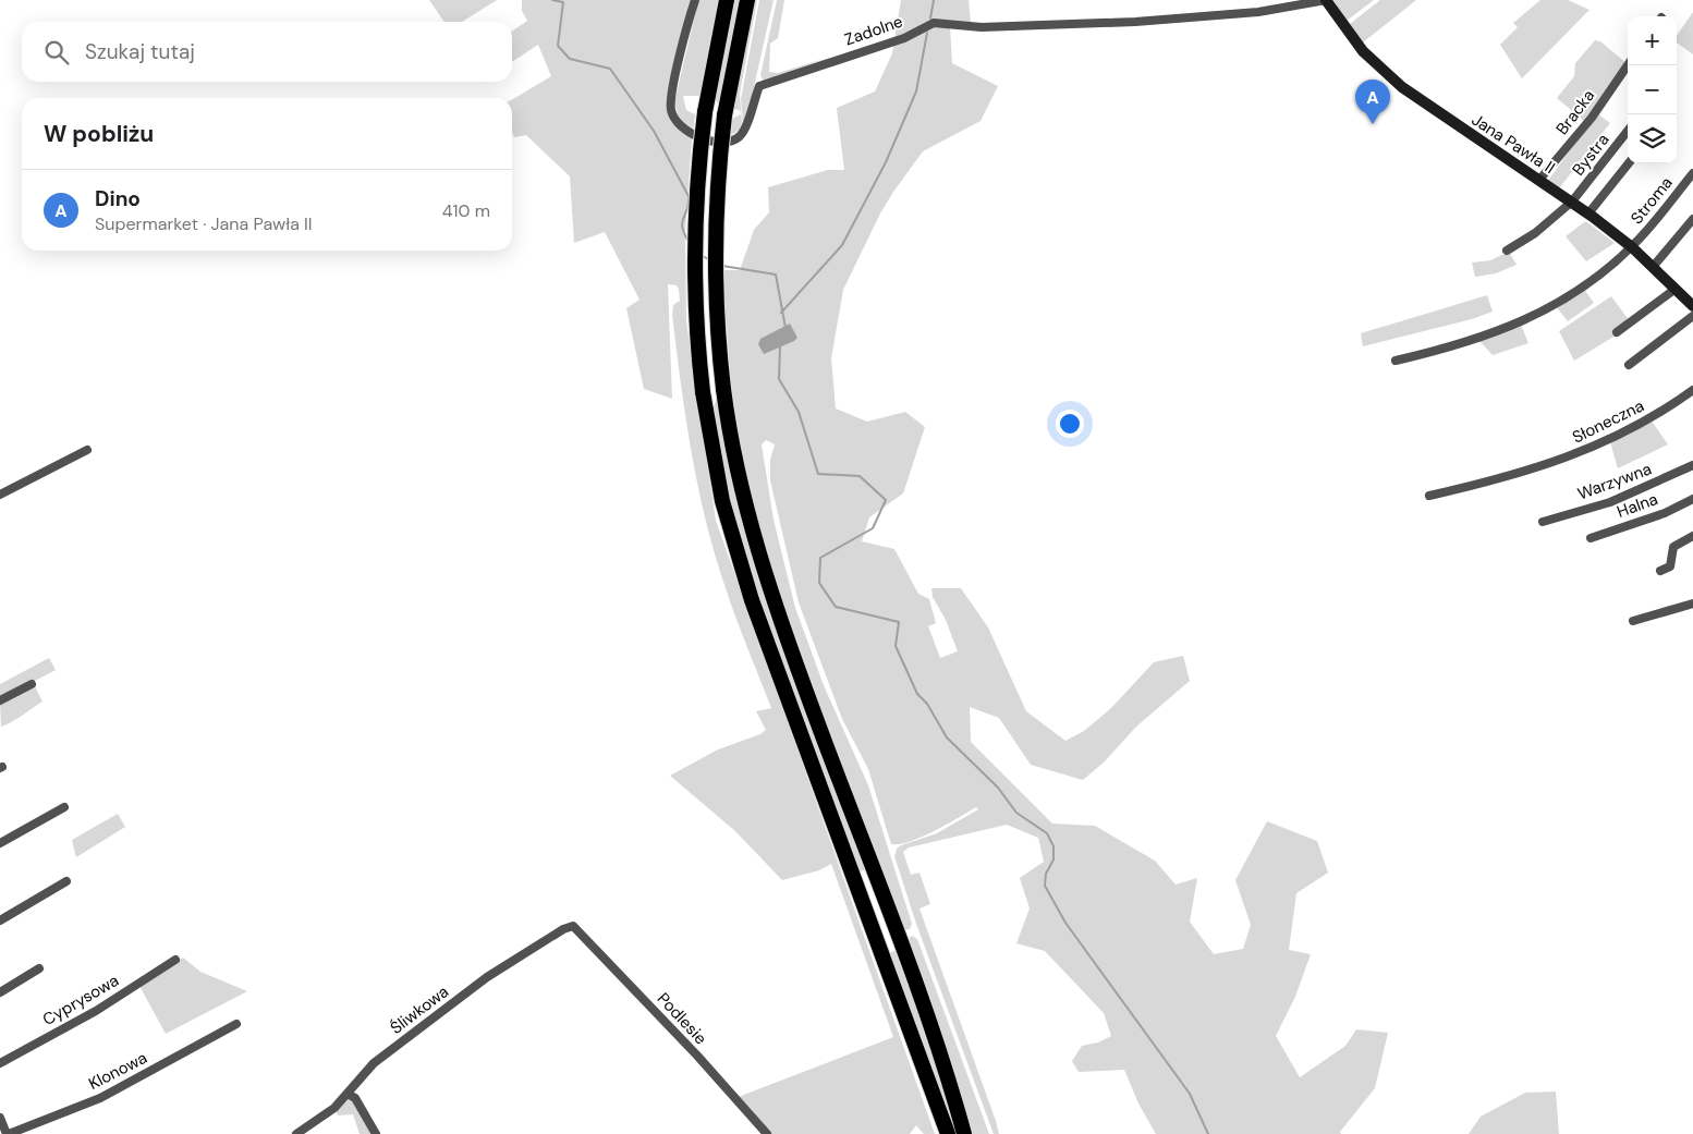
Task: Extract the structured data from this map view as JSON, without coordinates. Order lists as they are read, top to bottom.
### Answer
{
  "streets": {
    "street": [
      "Zadolne",
      "Bracka",
      "Jana Pawła II",
      "Bystra",
      "Stroma",
      "Słoneczna",
      "Warzywna",
      "Halna",
      "Cyprysowa",
      "Śliwkowa",
      "Podlesie",
      "Klonowa"
    ]
  },
  "crossings": [
    ["Zadolne", "Jana Pawła II"],
    ["Bracka", "Jana Pawła II"],
    ["Jana Pawła II", "Bystra"],
    ["Jana Pawła II", "Stroma"],
    ["Śliwkowa", "Podlesie"]
  ],
  "page": {
    "map_buttons": ["+", "−"],
    "search": "Szukaj tutaj",
    "pins": "A",
    "heading": "W pobliżu",
    "list": [
      {
        "mark": "A",
        "name": "Dino",
        "note": "Supermarket · Jana Pawła II",
        "value": "410 m"
      }
    ]
  }
}
